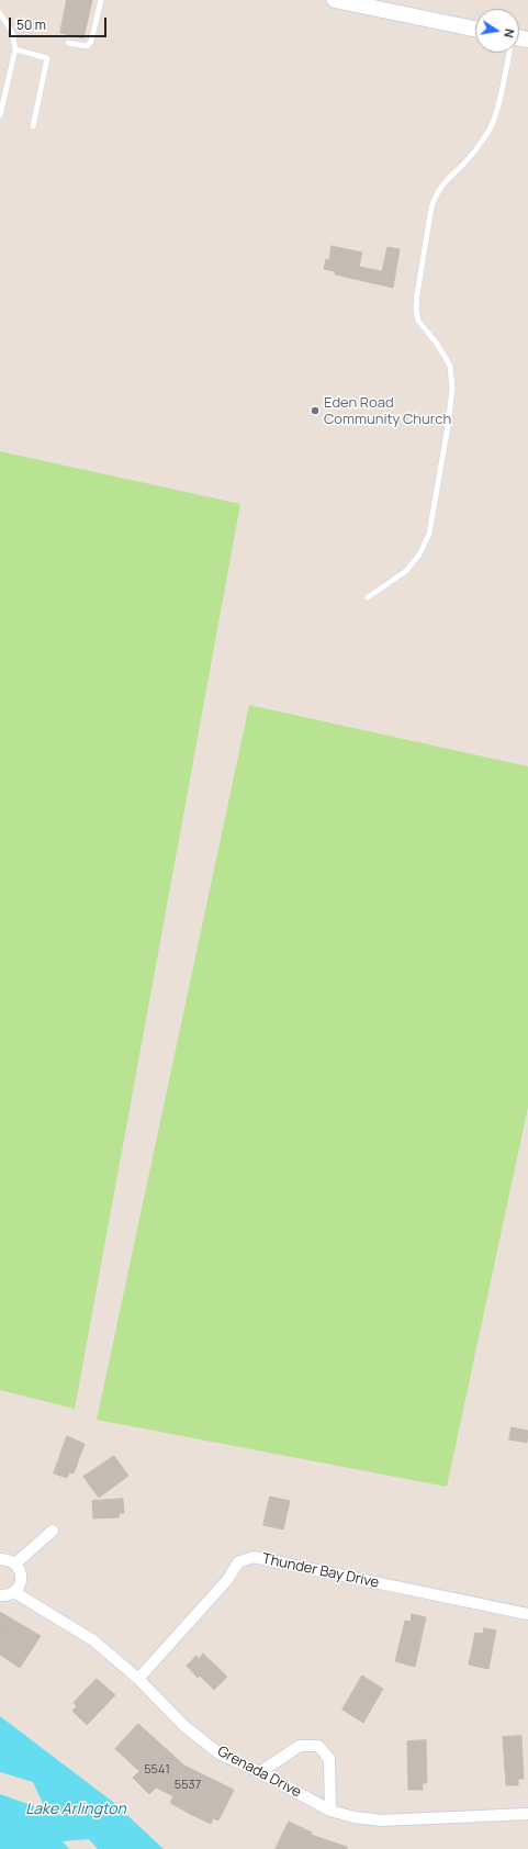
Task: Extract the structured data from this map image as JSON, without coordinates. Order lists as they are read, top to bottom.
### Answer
{
  "streets": {
    "street": ["Thunder Bay Drive", "Grenada Drive"]
  },
  "crossings": [
    ["Thunder Bay Drive", "Grenada Drive"]
  ],
  "water": ["Lake Arlington"],
  "places": ["Eden Road Community Church"],
  "house_numbers": ["5541", "5537"],
  "scale_bar": "50 m",
  "north": "right"
}
